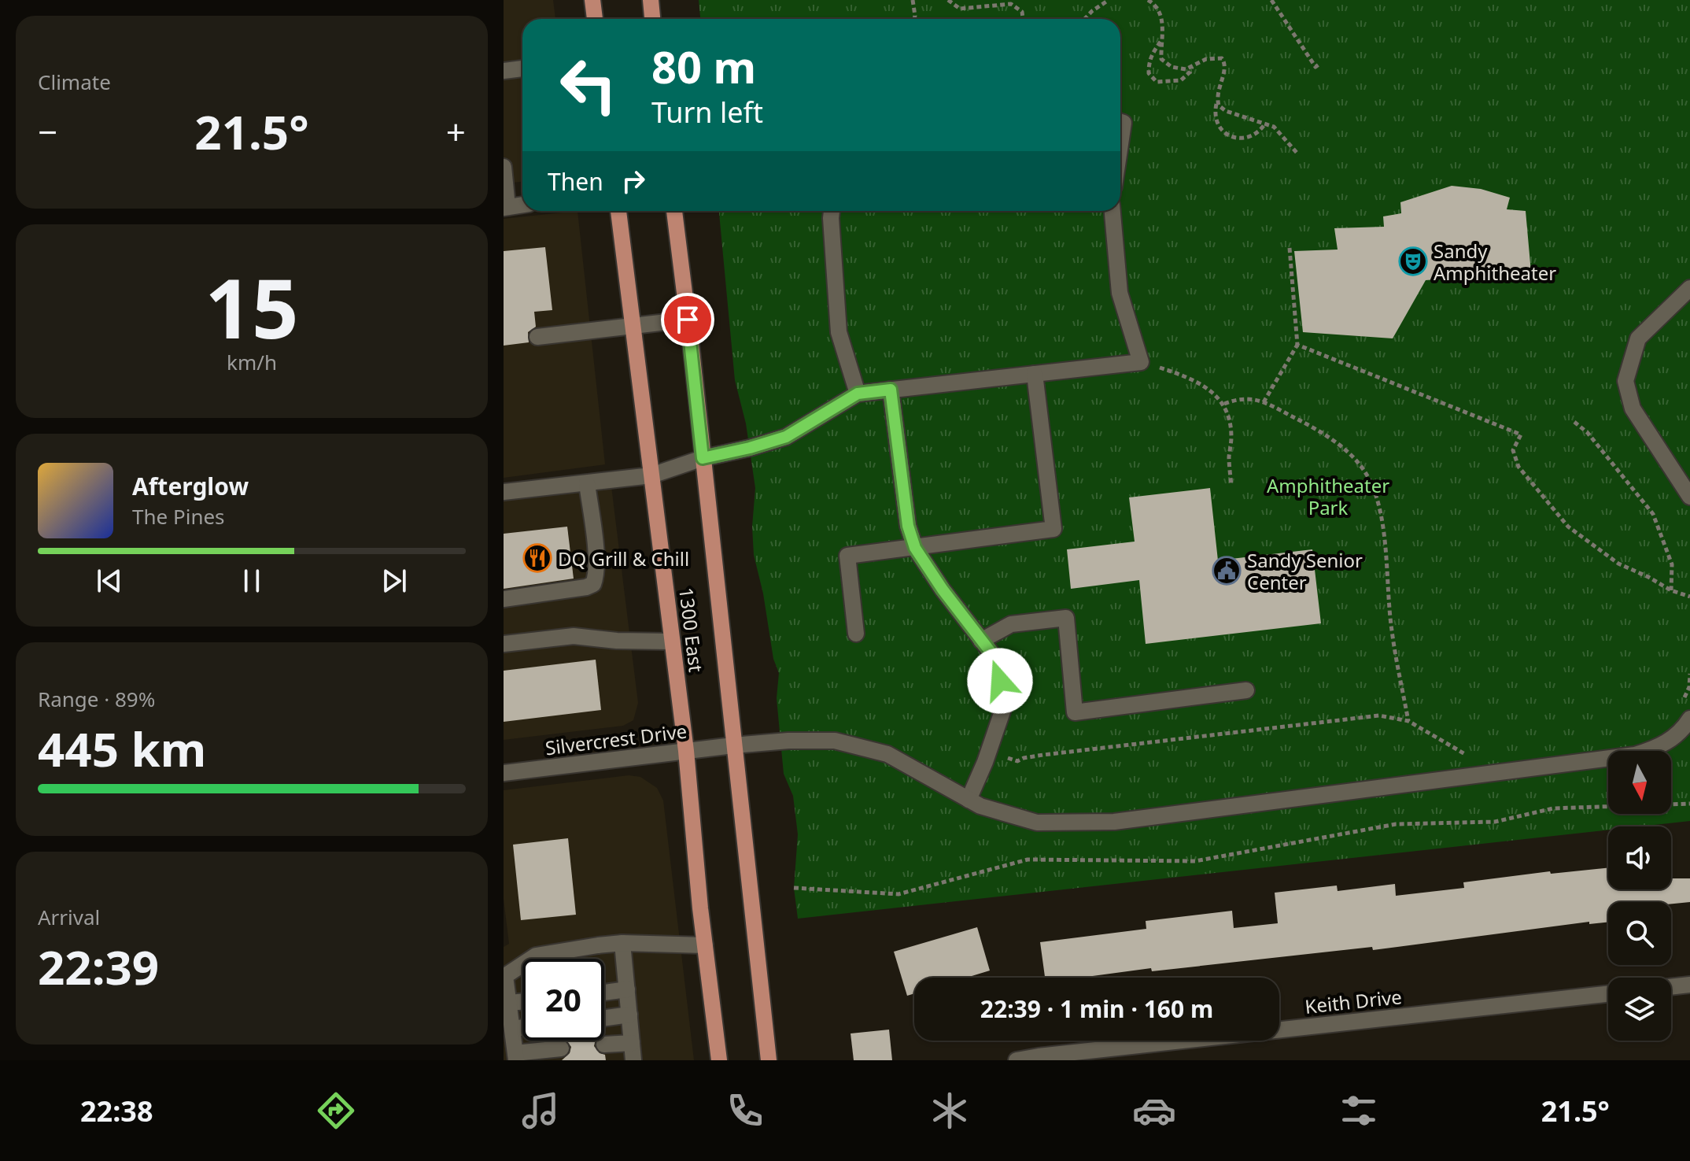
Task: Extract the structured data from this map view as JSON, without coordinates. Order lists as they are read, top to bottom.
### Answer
{
  "streets": {
    "main road": ["1300 East"],
    "street": ["Silvercrest Drive", "Keith Drive"]
  },
  "crossings": [
    ["1300 East", "Silvercrest Drive"]
  ],
  "parks": ["Amphitheater Park"],
  "places": {
    "theatre": ["Sandy Amphitheater"],
    "restaurant": ["DQ Grill & Chill"],
    "public building": ["Sandy Senior Center"]
  },
  "north": "bottom",
  "page": {
    "tile": [
      "Climate",
      ["15", "km/h"],
      ["Range · 89%", "445 km"],
      ["Arrival", "22:39"]
    ],
    "turn": ["80 m", "Turn left"],
    "heat": ["−", "21.5°", "+"],
    "then": "Then",
    "song": ["Afterglow", "The Pines"],
    "limit": "20",
    "trip": "22:39 · 1 min · 160 m",
    "tabs": ["22:38", "21.5°"]
  }
}
